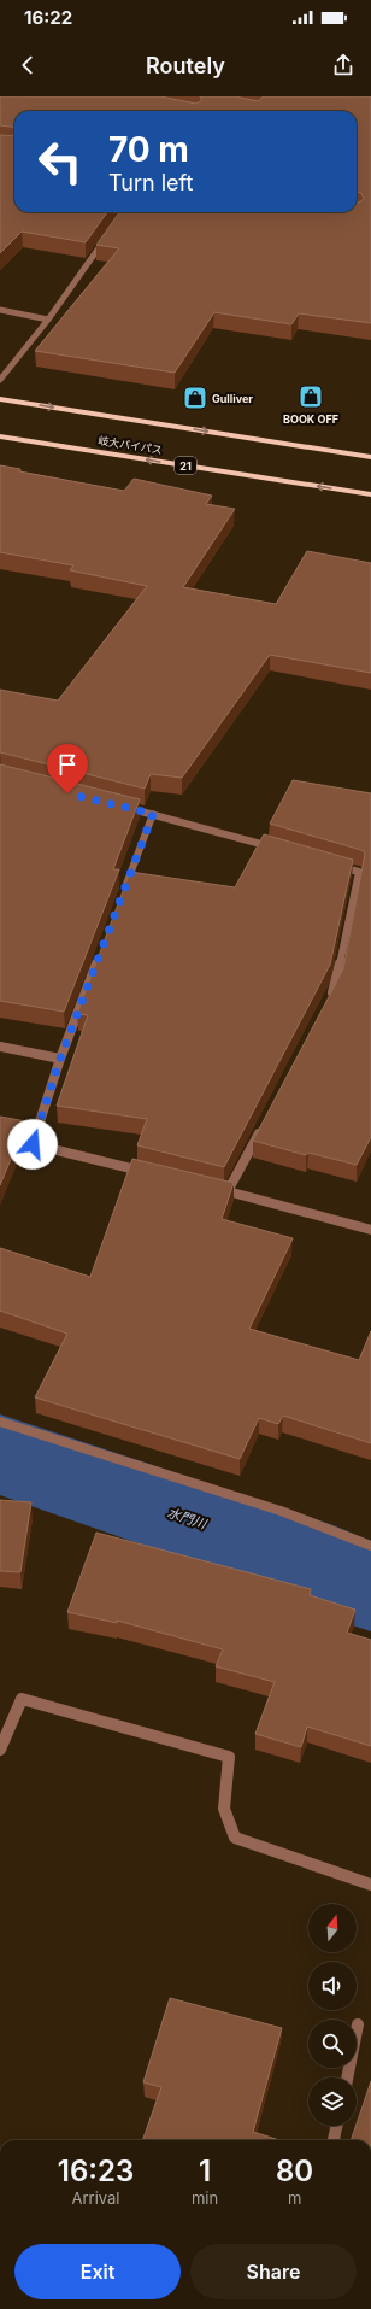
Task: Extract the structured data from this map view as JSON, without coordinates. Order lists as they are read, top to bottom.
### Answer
{
  "streets": {
    "highway": ["岐大バイパス", "21"]
  },
  "water": ["水門川"],
  "places": {
    "shop": ["BOOK OFF", "Gulliver"]
  },
  "north": "top",
  "page": {
    "status": "16:22",
    "header": "Routely",
    "turn": ["70 m", "Turn left"],
    "eta": [
      "16:23",
      "Arrival",
      "1",
      "min",
      "80",
      "m"
    ],
    "buttons": ["Exit", "Share"]
  }
}
